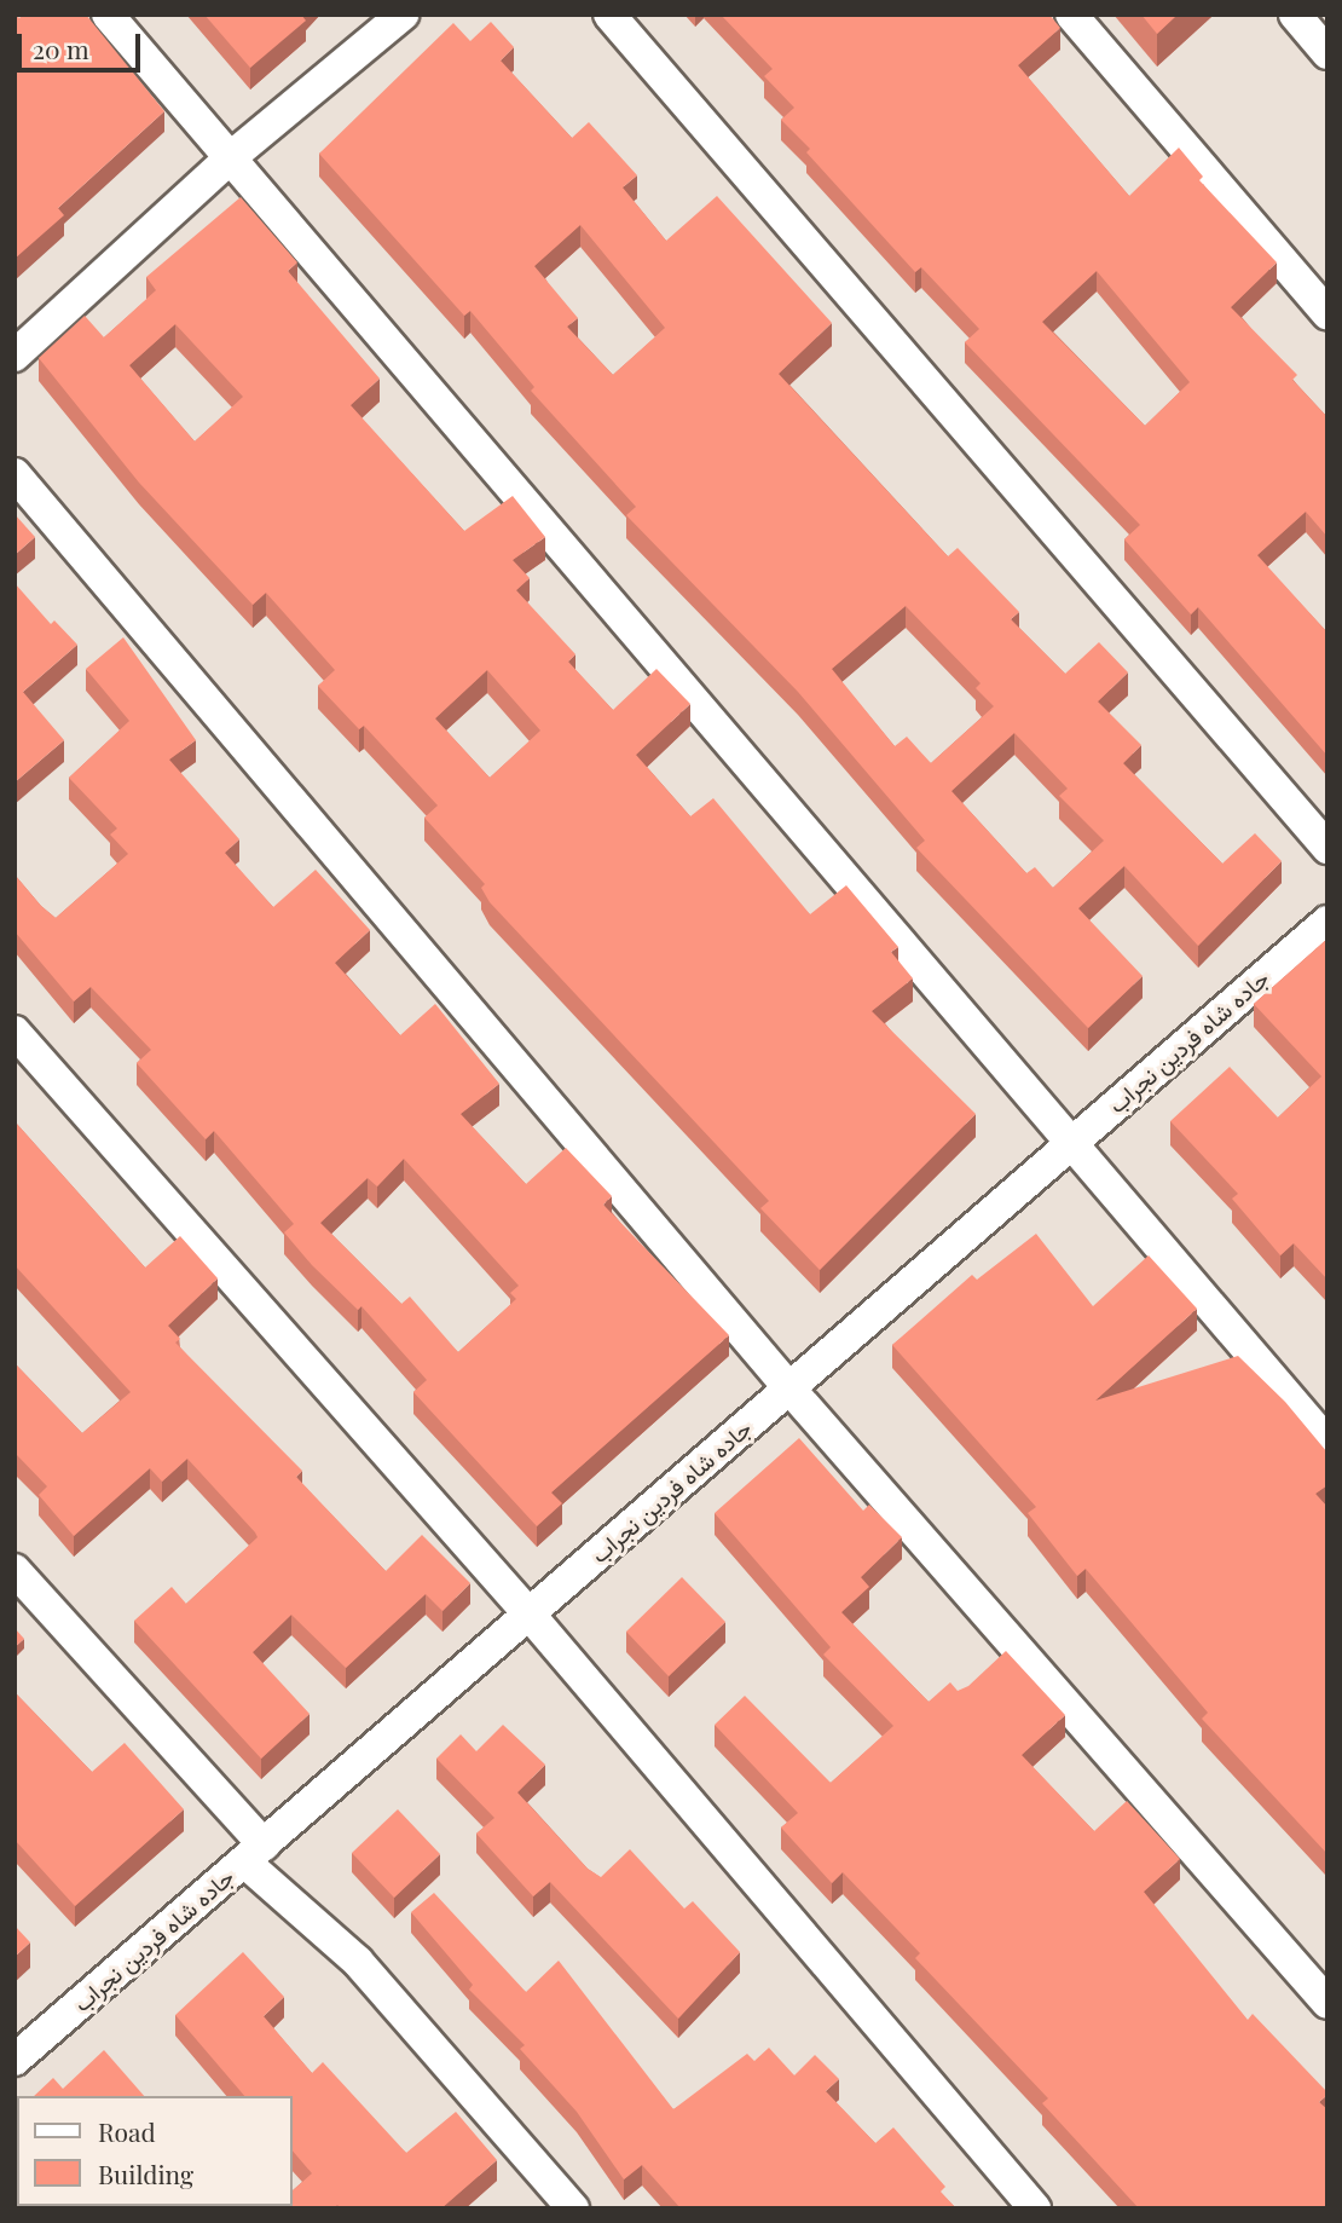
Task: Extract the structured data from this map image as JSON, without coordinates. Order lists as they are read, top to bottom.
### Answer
{
  "streets": {
    "street": ["جاده شاه فردین نجراب"]
  },
  "legend": ["Road", "Building"],
  "scale_bar": "20 m"
}
